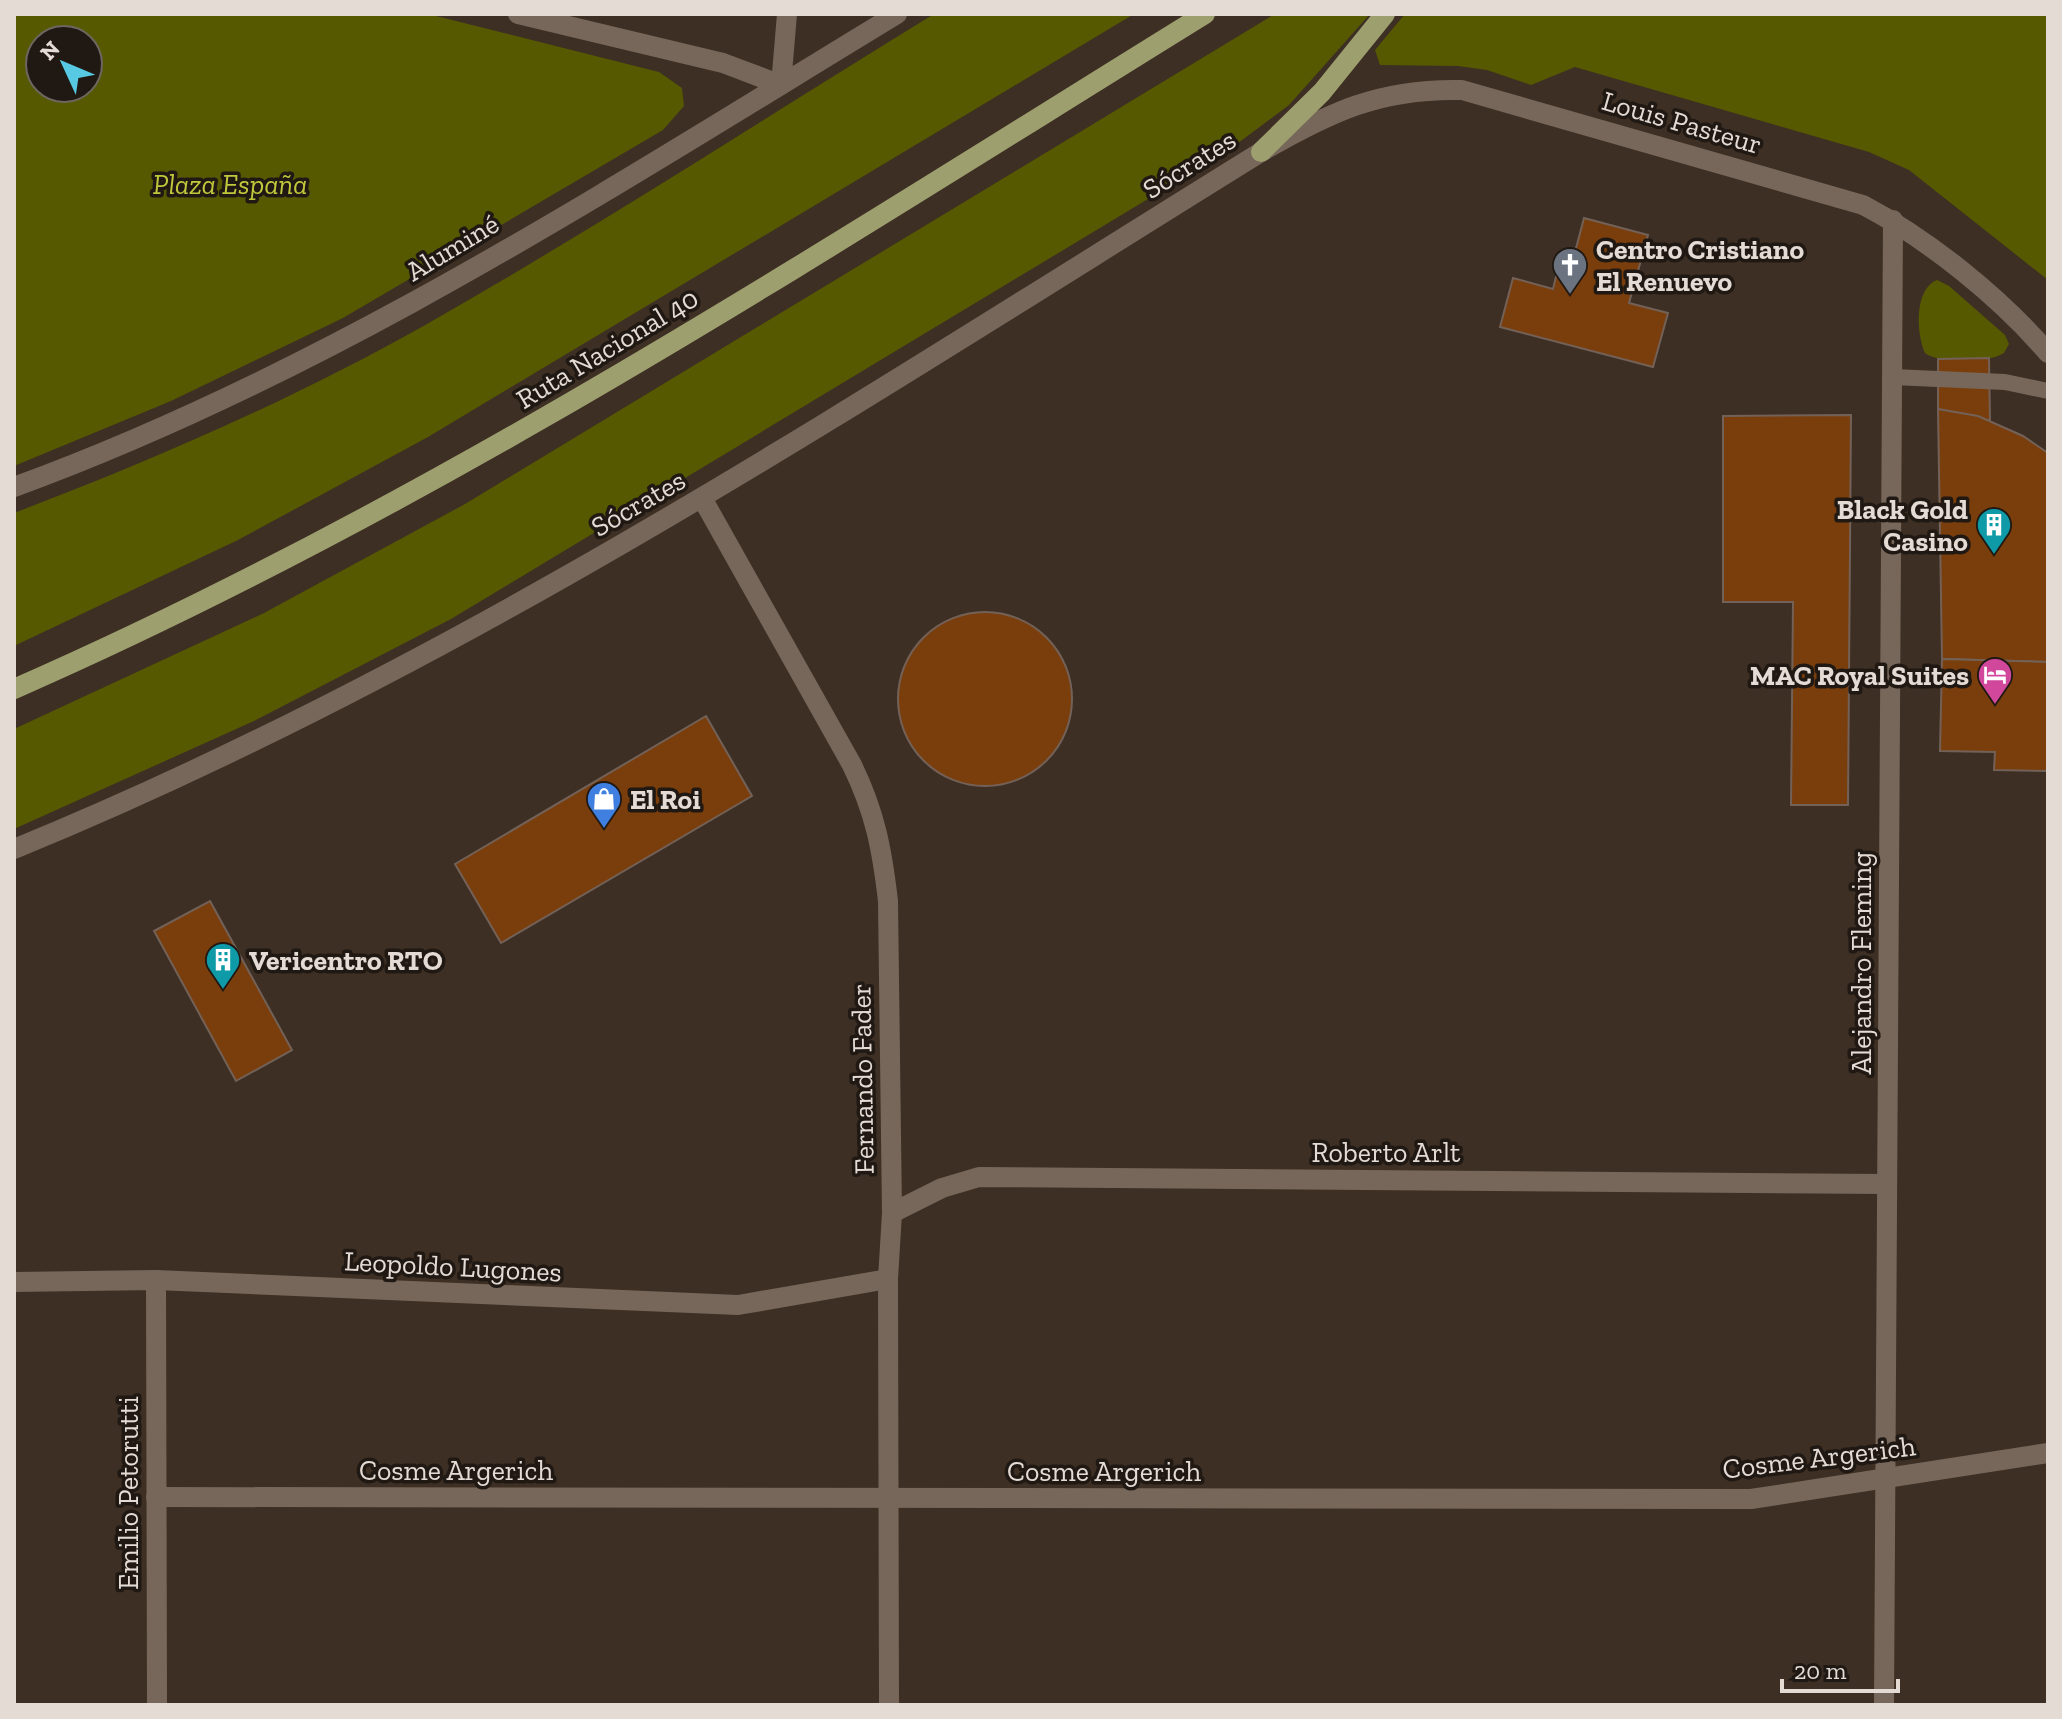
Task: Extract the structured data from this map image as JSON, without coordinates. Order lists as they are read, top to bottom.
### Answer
{
  "streets": {
    "main road": ["Ruta Nacional 40"],
    "street": [
      "Louis Pasteur",
      "Sócrates",
      "Aluminé",
      "Alejandro Fleming",
      "Fernando Fader",
      "Roberto Arlt",
      "Leopoldo Lugones",
      "Cosme Argerich",
      "Emilio Petorutti"
    ]
  },
  "crossings": [
    ["Louis Pasteur", "Sócrates"],
    ["Louis Pasteur", "Alejandro Fleming"],
    ["Sócrates", "Fernando Fader"],
    ["Alejandro Fleming", "Roberto Arlt"],
    ["Alejandro Fleming", "Cosme Argerich"],
    ["Fernando Fader", "Roberto Arlt"],
    ["Fernando Fader", "Leopoldo Lugones"],
    ["Fernando Fader", "Cosme Argerich"],
    ["Leopoldo Lugones", "Emilio Petorutti"],
    ["Cosme Argerich", "Emilio Petorutti"]
  ],
  "parks": ["Plaza España"],
  "places": {
    "church": ["Centro Cristiano El Renuevo"],
    "building": ["Black Gold Casino", "Vericentro RTO"],
    "hotel": ["MAC Royal Suites"],
    "shop": ["El Roi"]
  },
  "scale_bar": "20 m",
  "north": "top left"
}
